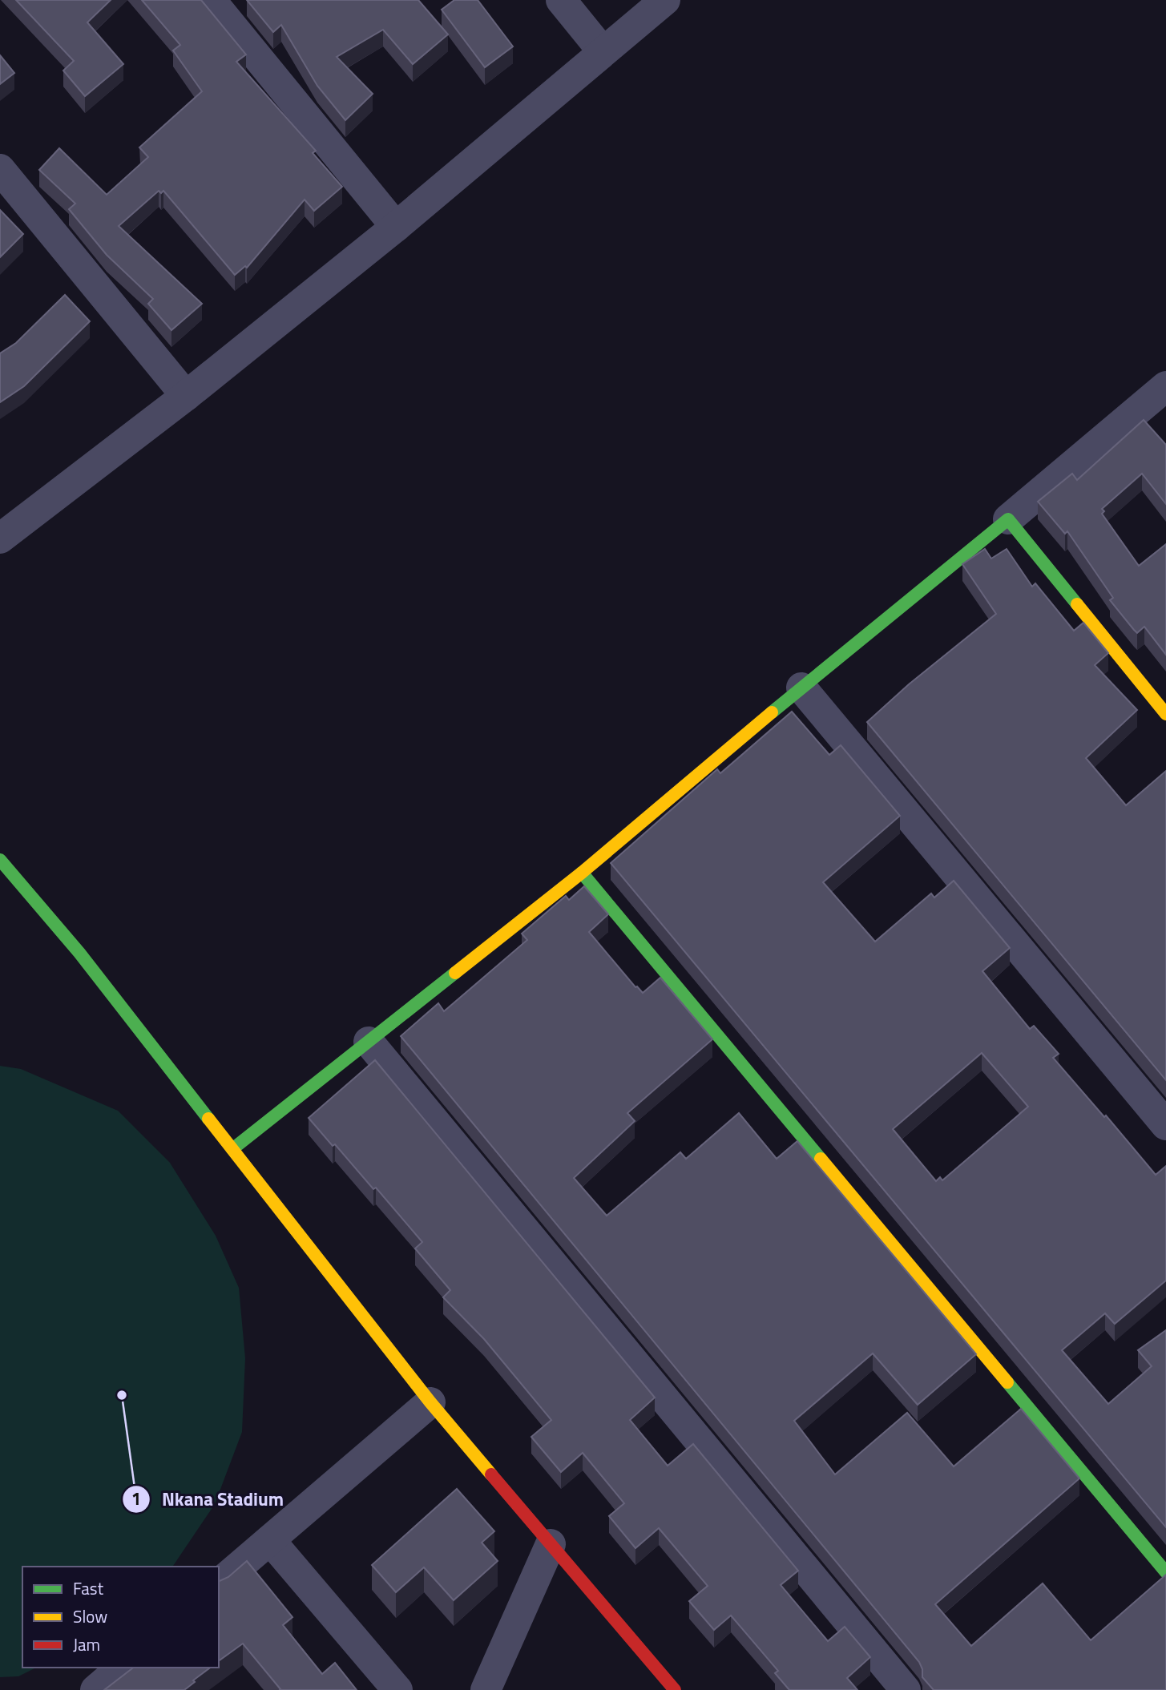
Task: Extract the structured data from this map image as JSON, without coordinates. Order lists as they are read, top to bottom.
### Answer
{
  "places": ["Nkana Stadium"],
  "legend": ["Fast", "Slow", "Jam"]
}
